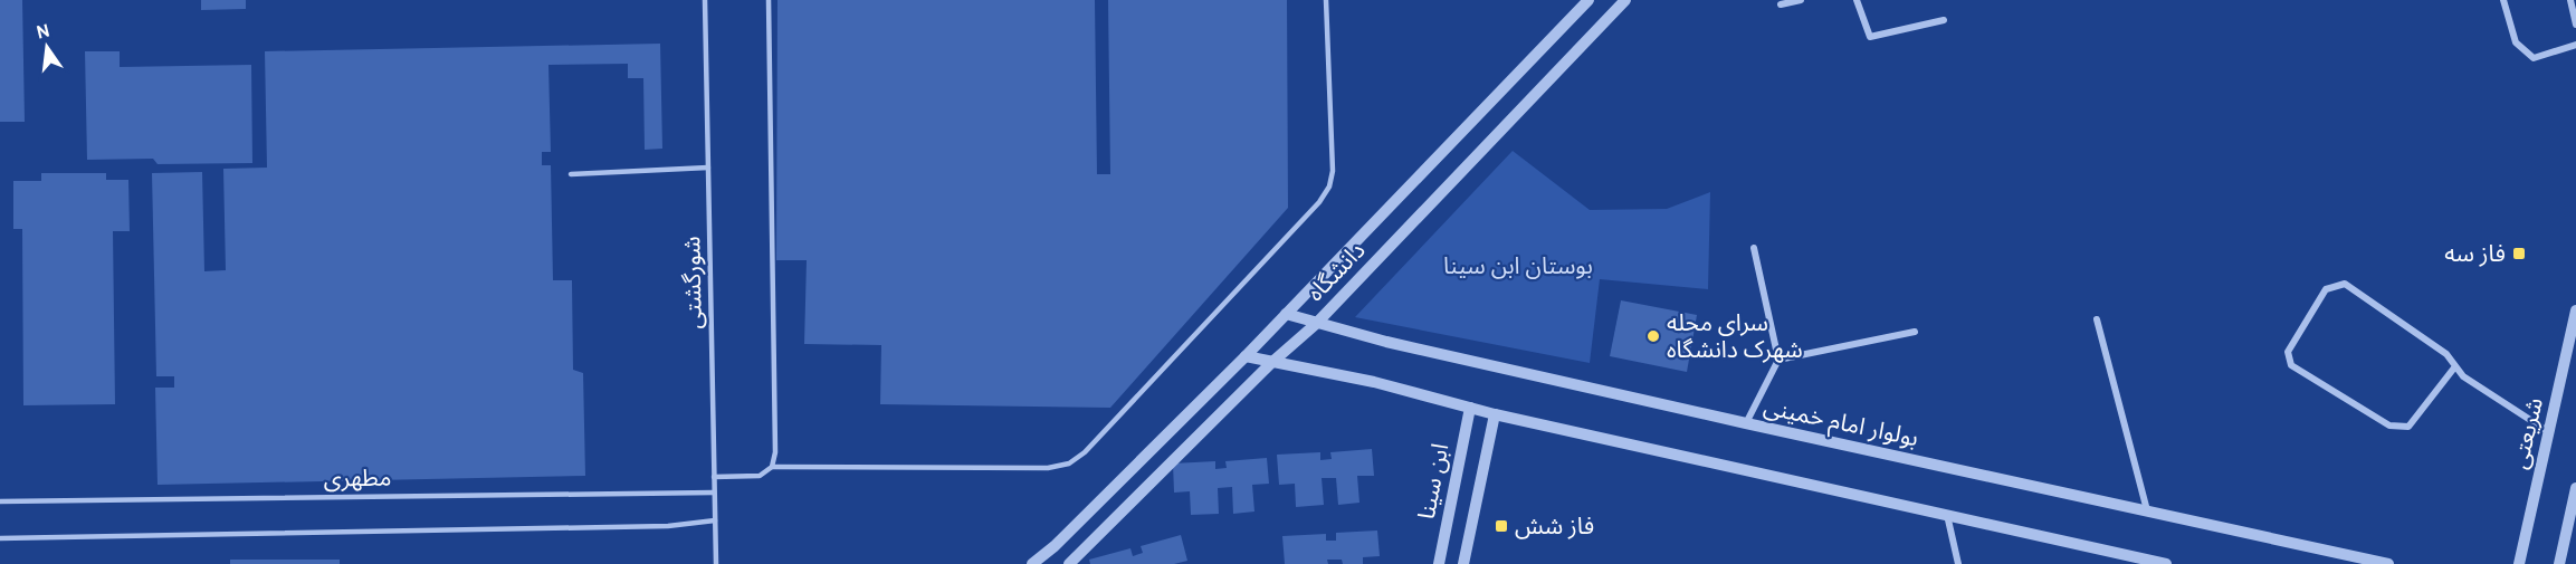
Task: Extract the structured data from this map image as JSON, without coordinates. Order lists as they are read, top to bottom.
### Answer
{
  "streets": {
    "street": [
      "دانشگاه",
      "بولوار امام خمینی",
      "شریعتی",
      "ابن سینا"
    ],
    "lane": ["شورگشتی", "مطهری"]
  },
  "crossings": [
    ["دانشگاه", "بولوار امام خمینی"],
    ["شورگشتی", "مطهری"]
  ],
  "parks": ["بوستان ابن سینا"],
  "places": {
    "transit": ["فاز سه", "فاز شش"],
    "other": ["سرای محله شهرک دانشگاه"]
  },
  "north": "top"
}
